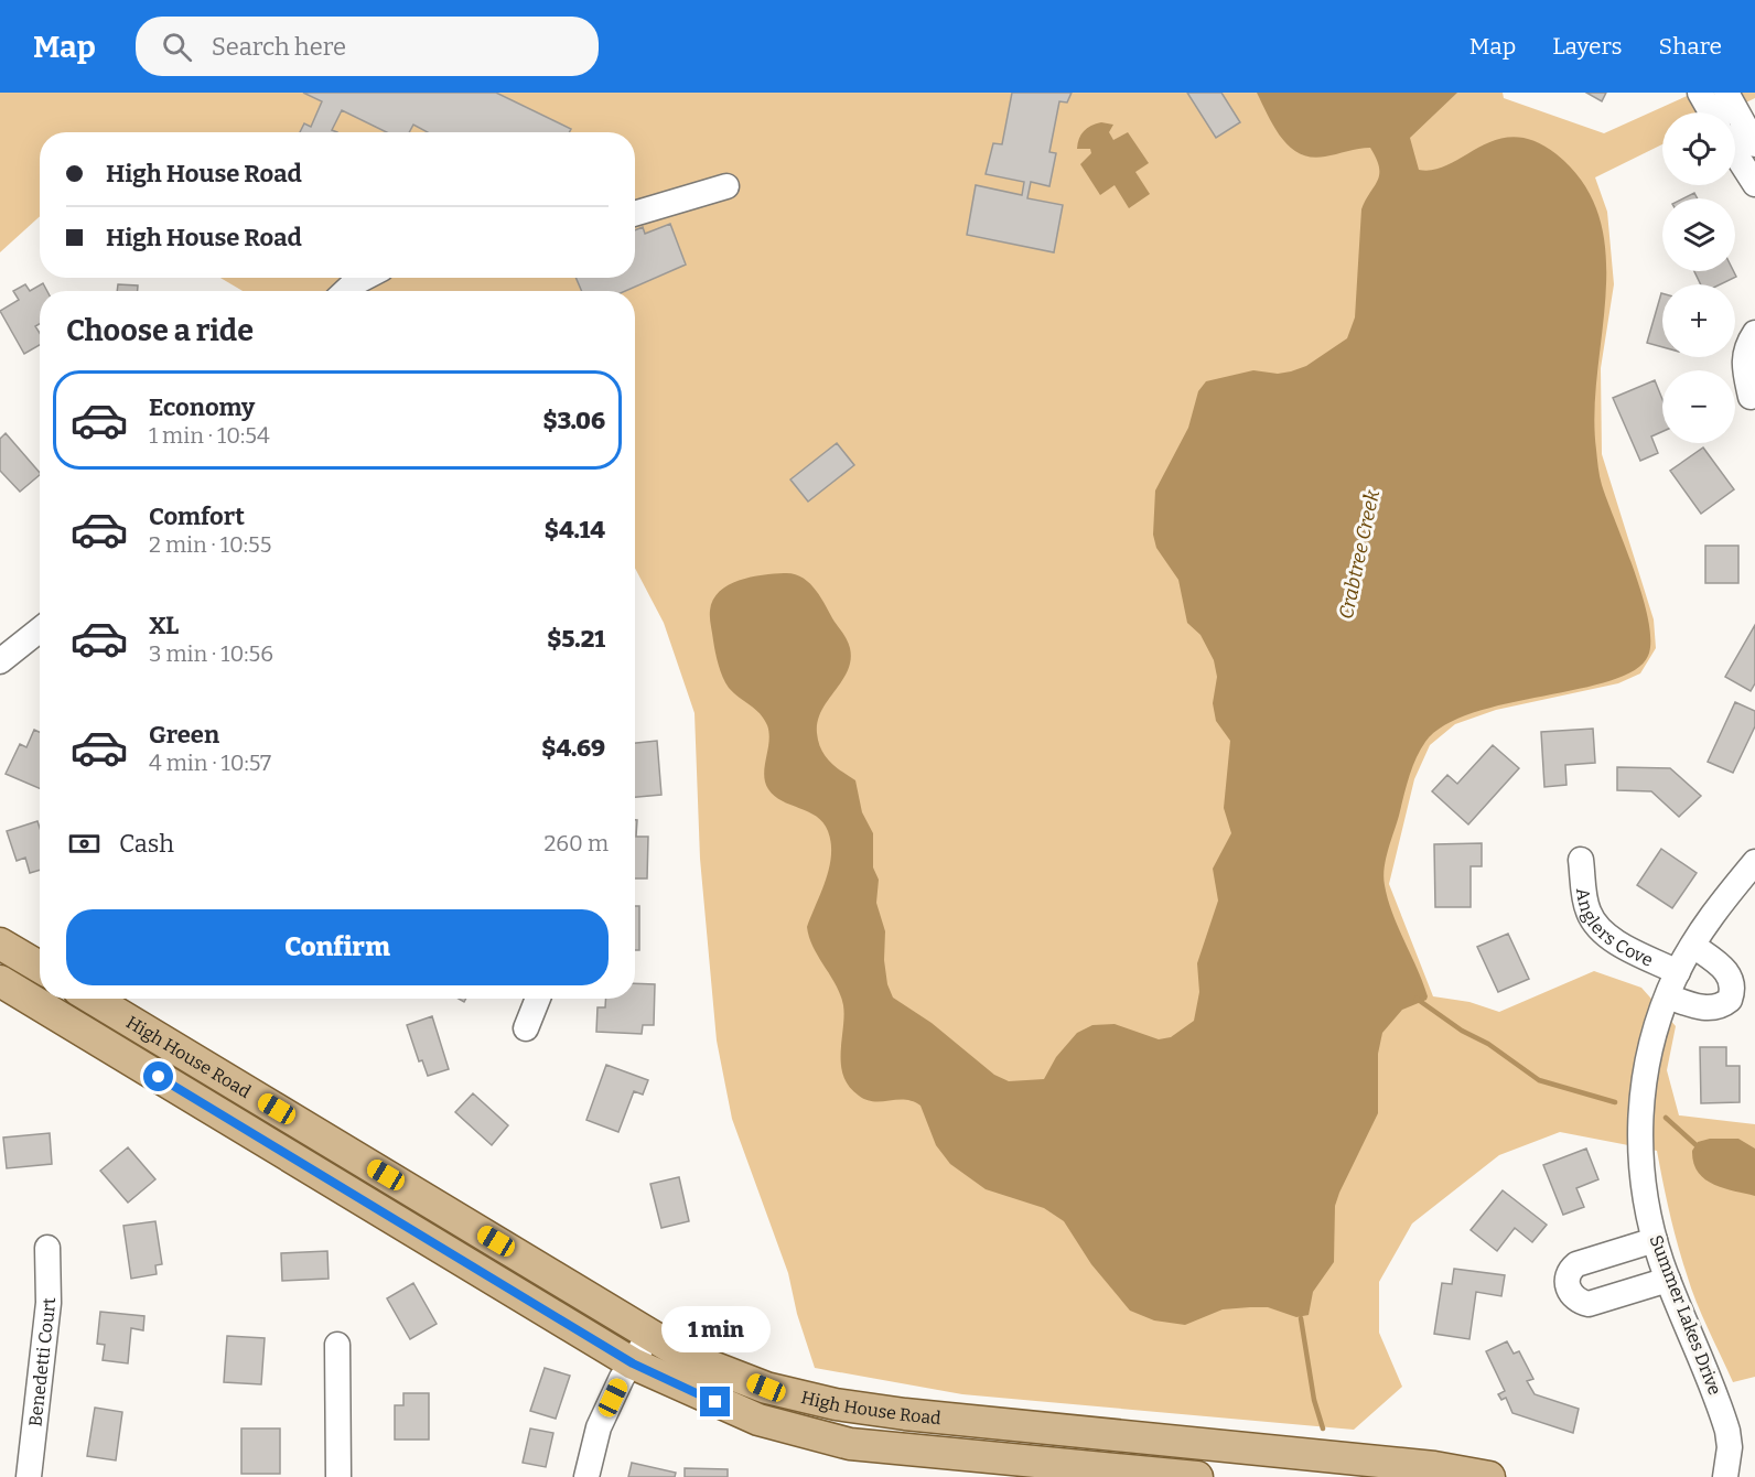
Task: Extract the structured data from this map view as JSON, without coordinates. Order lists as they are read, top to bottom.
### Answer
{
  "streets": {
    "main road": ["High House Road"],
    "street": ["Anglers Cove", "Summer Lakes Drive", "Benedetti Court"]
  },
  "crossings": [
    ["Anglers Cove", "Summer Lakes Drive"]
  ],
  "water": ["Crabtree Creek"],
  "page": {
    "header": "Map",
    "search": "Search here",
    "nav": ["Map", "Layers", "Share"],
    "map_buttons": ["+", "−"],
    "banner": ["High House Road", "High House Road"],
    "heading": "Choose a ride",
    "list": [
      {
        "name": "Economy",
        "note": "1 min · 10:54",
        "value": "$3.06"
      },
      {
        "name": "Comfort",
        "note": "2 min · 10:55",
        "value": "$4.14"
      },
      {
        "name": "XL",
        "note": "3 min · 10:56",
        "value": "$5.21"
      },
      {
        "name": "Green",
        "note": "4 min · 10:57",
        "value": "$4.69"
      }
    ],
    "pay": ["Cash", "260 m"],
    "buttons": "Confirm",
    "bubble": "1 min"
  }
}
